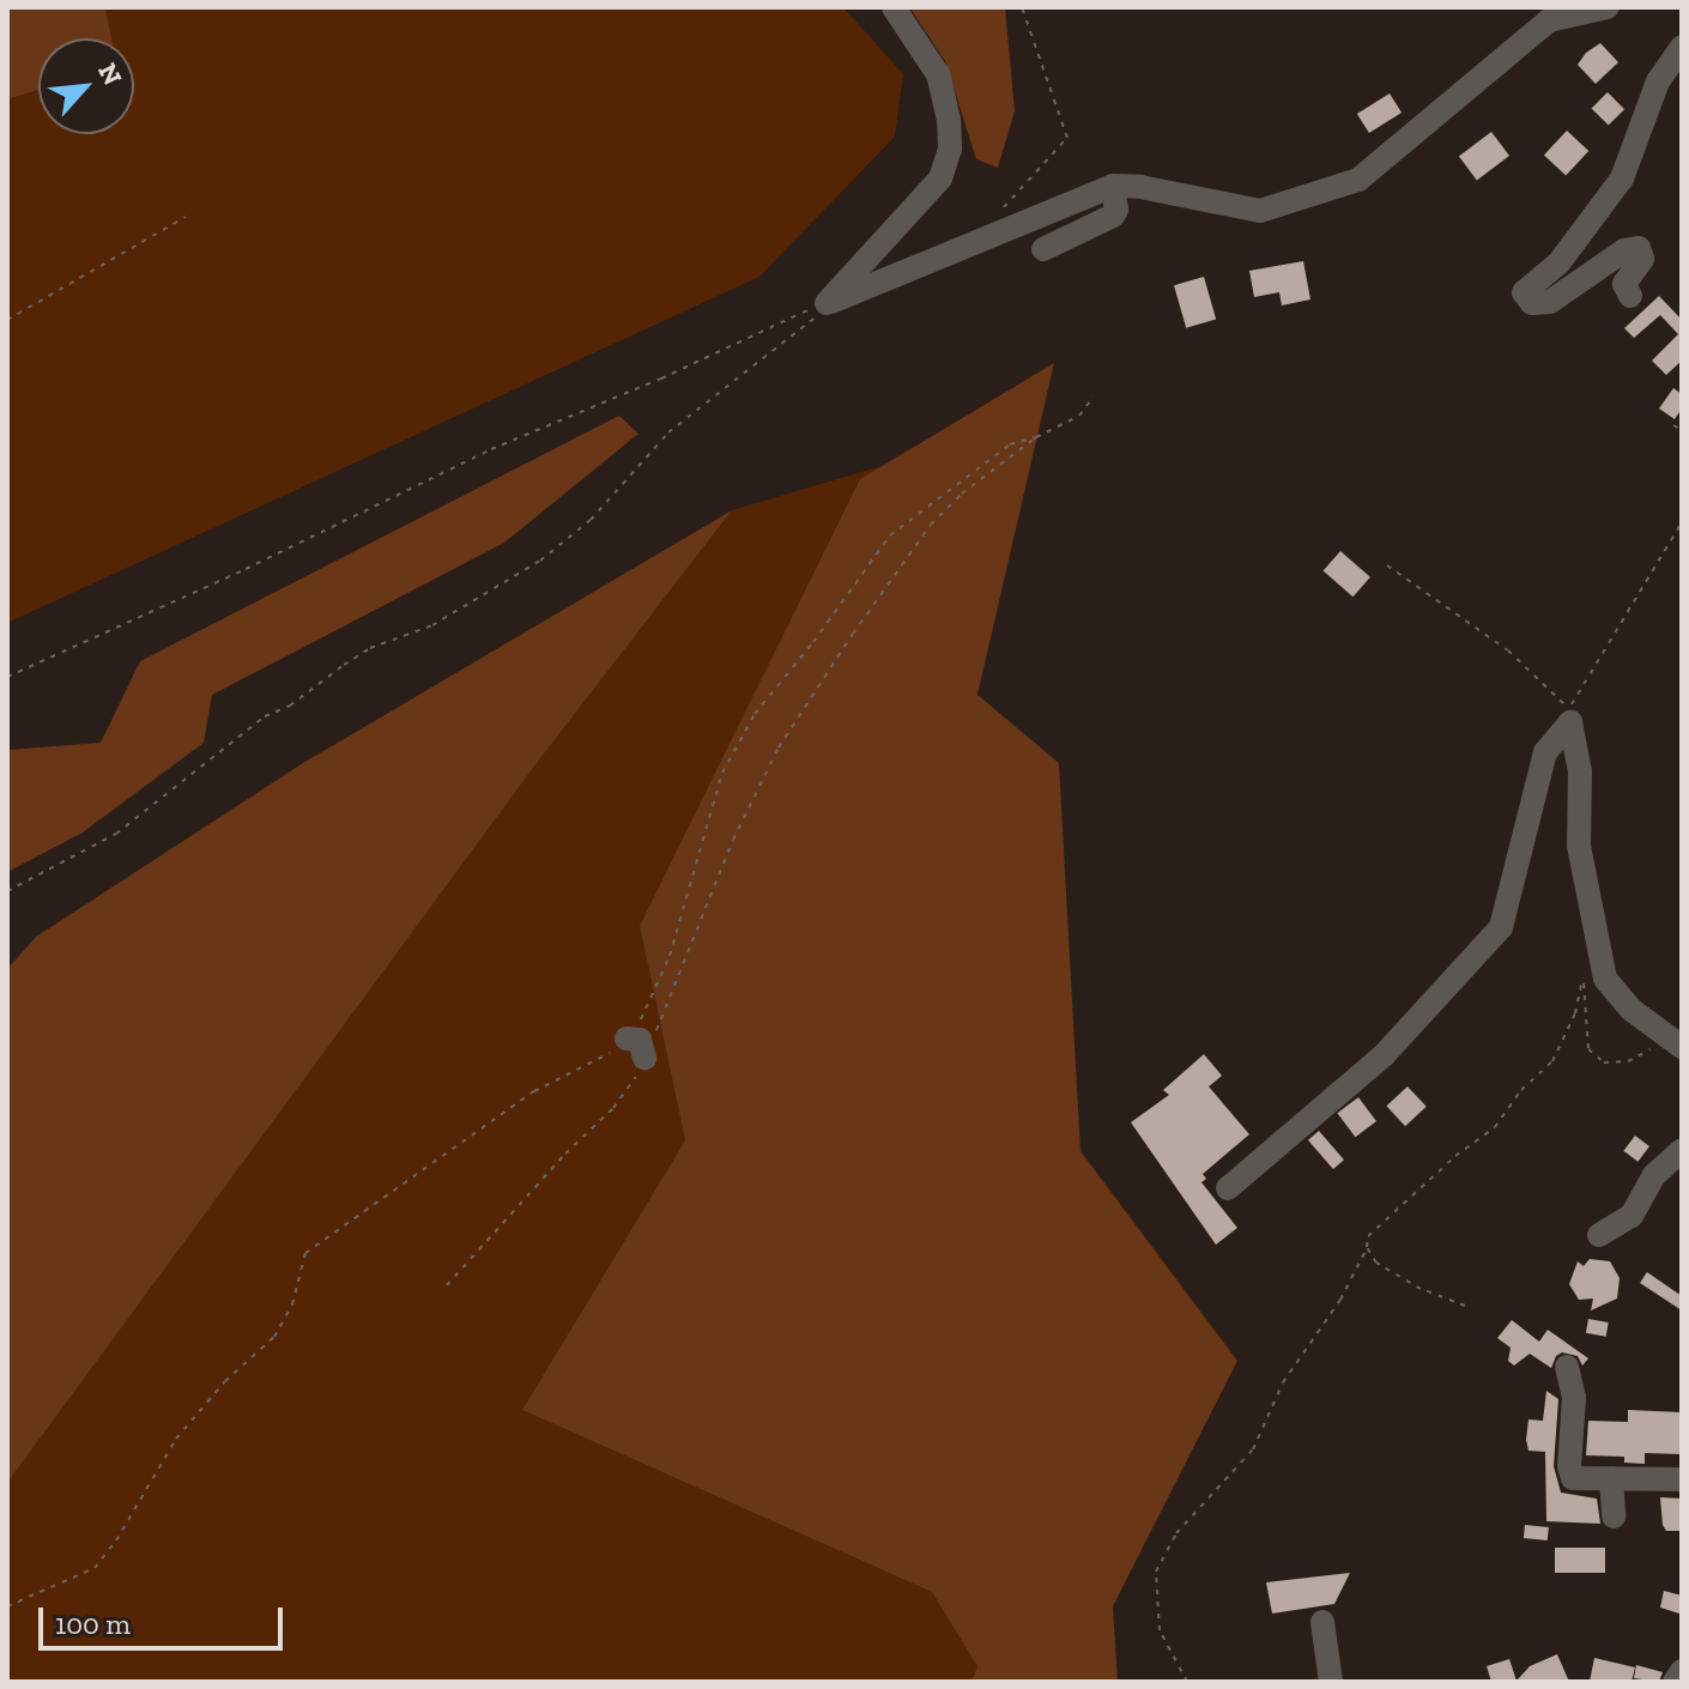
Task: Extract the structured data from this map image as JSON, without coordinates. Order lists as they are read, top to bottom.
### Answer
{
  "scale_bar": "100 m",
  "north": "top right"
}
